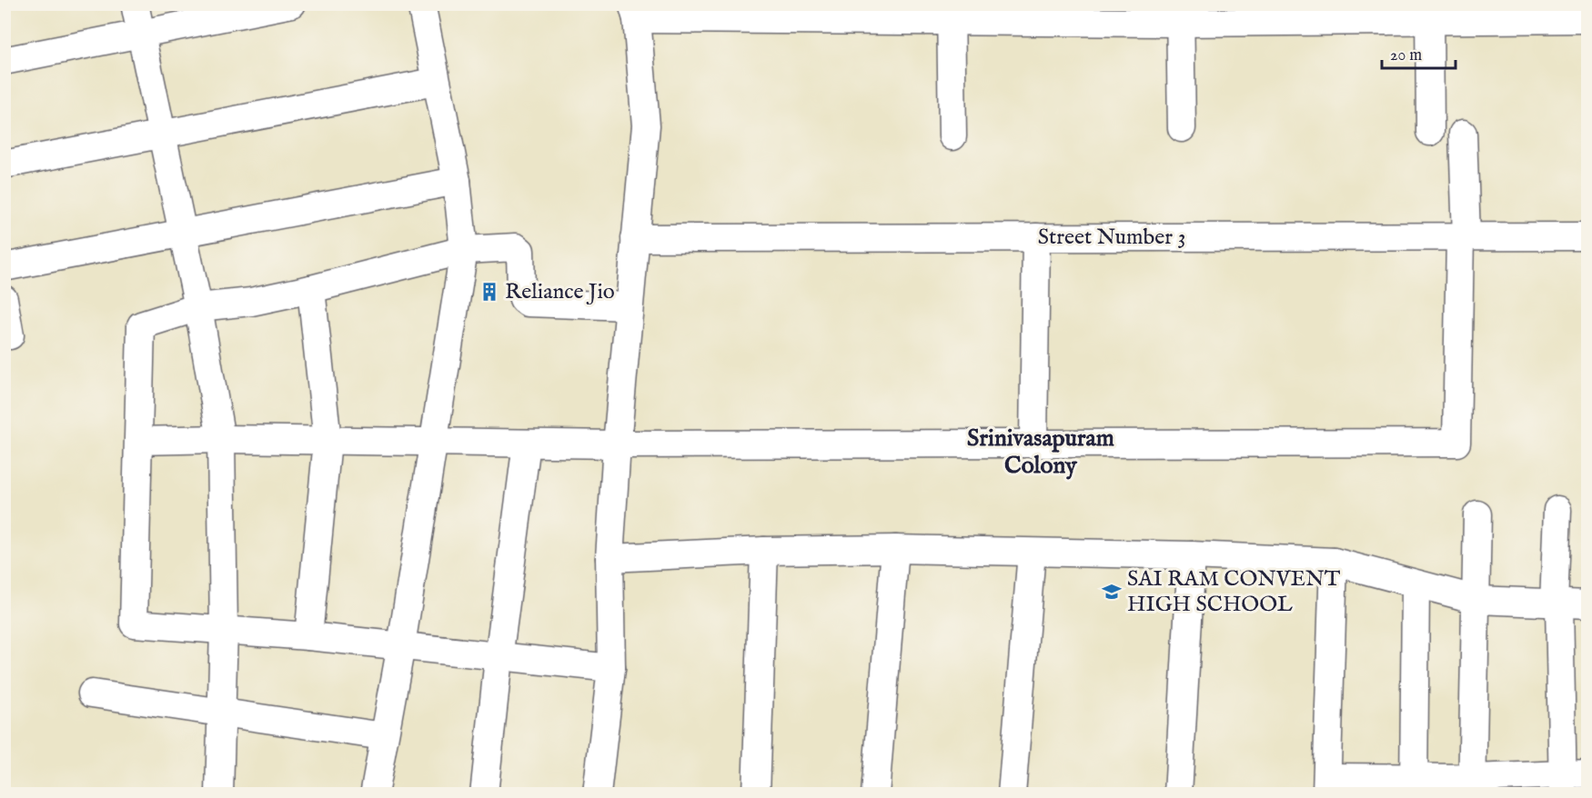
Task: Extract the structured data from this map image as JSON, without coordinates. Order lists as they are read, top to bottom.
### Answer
{
  "streets": {
    "street": ["Street Number 3"]
  },
  "districts": ["Srinivasapuram Colony"],
  "places": {
    "building": ["Reliance Jio"],
    "school or university": ["SAI RAM CONVENT HIGH SCHOOL"]
  },
  "scale_bar": "20 m"
}
